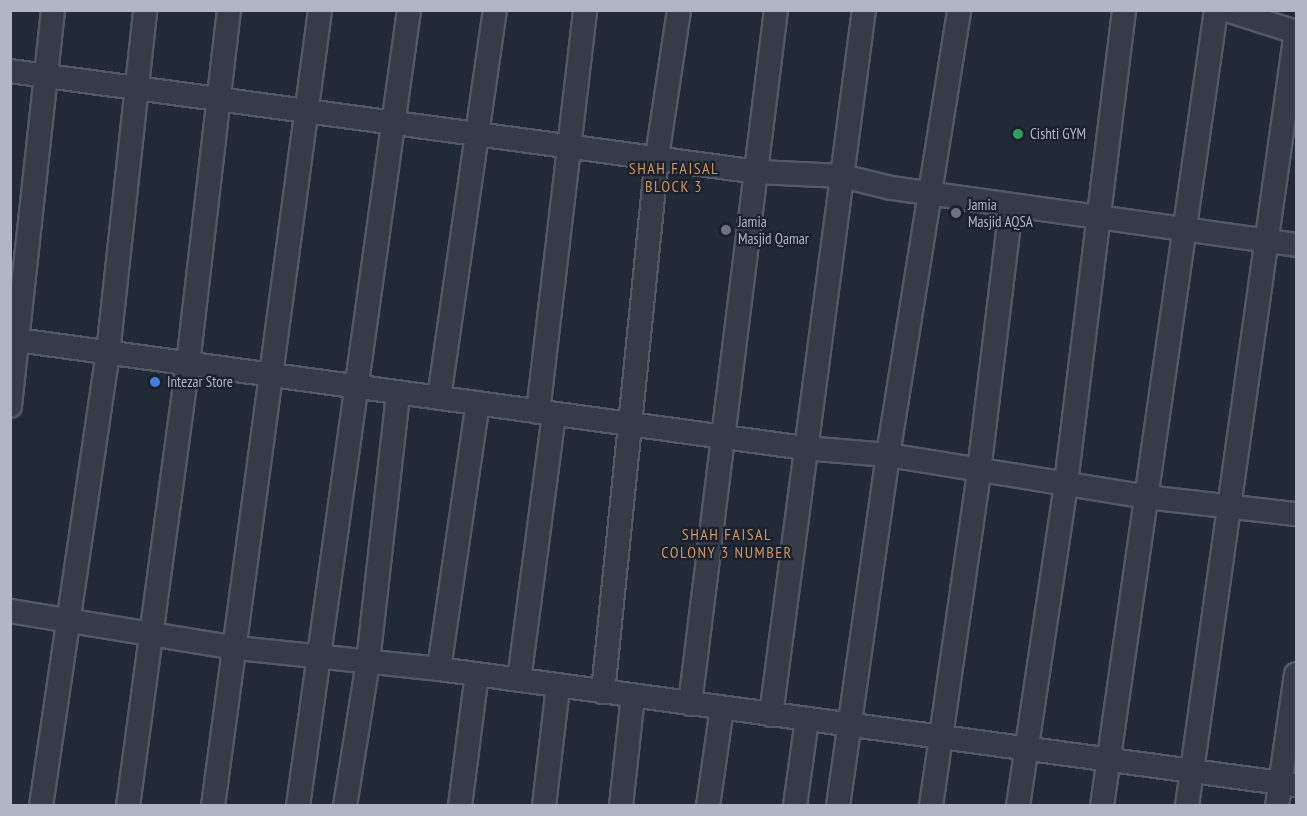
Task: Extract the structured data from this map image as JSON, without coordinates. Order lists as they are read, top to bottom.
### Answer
{
  "districts": ["SHAH FAISAL BLOCK 3", "SHAH FAISAL COLONY 3 NUMBER"],
  "places": [
    "Cishti GYM",
    "Jamia Masjid AQSA",
    "Jamia Masjid Qamar",
    "Intezar Store"
  ]
}
